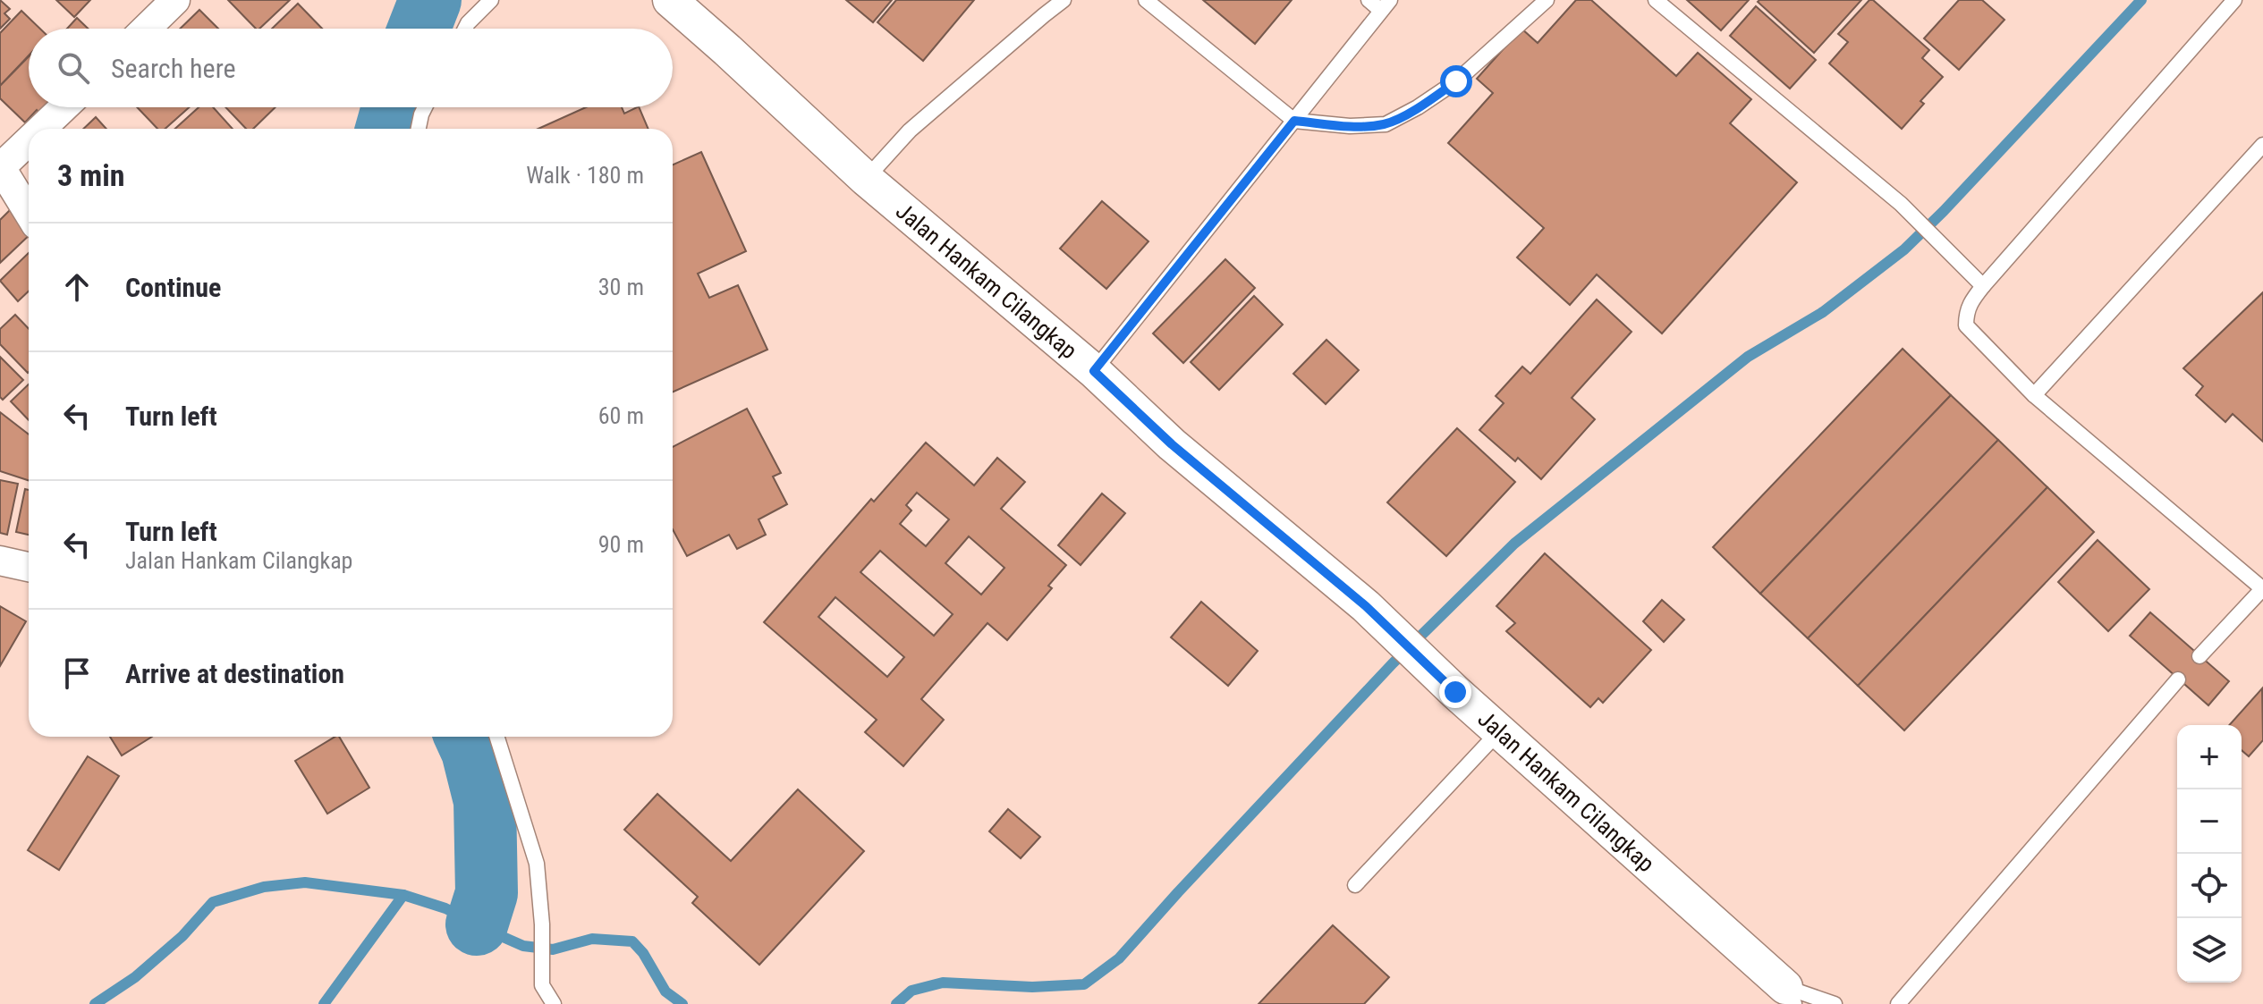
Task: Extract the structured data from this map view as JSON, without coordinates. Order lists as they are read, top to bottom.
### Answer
{
  "streets": {
    "street": ["Jalan Hankam Cilangkap"]
  },
  "page": {
    "search": "Search here",
    "heading": ["3 min", "Walk · 180 m"],
    "list": [
      ["Continue", "30 m"],
      ["Turn left", "60 m"],
      ["Turn left", "Jalan Hankam Cilangkap", "90 m"],
      "Arrive at destination"
    ],
    "map_buttons": ["+", "−"]
  }
}
